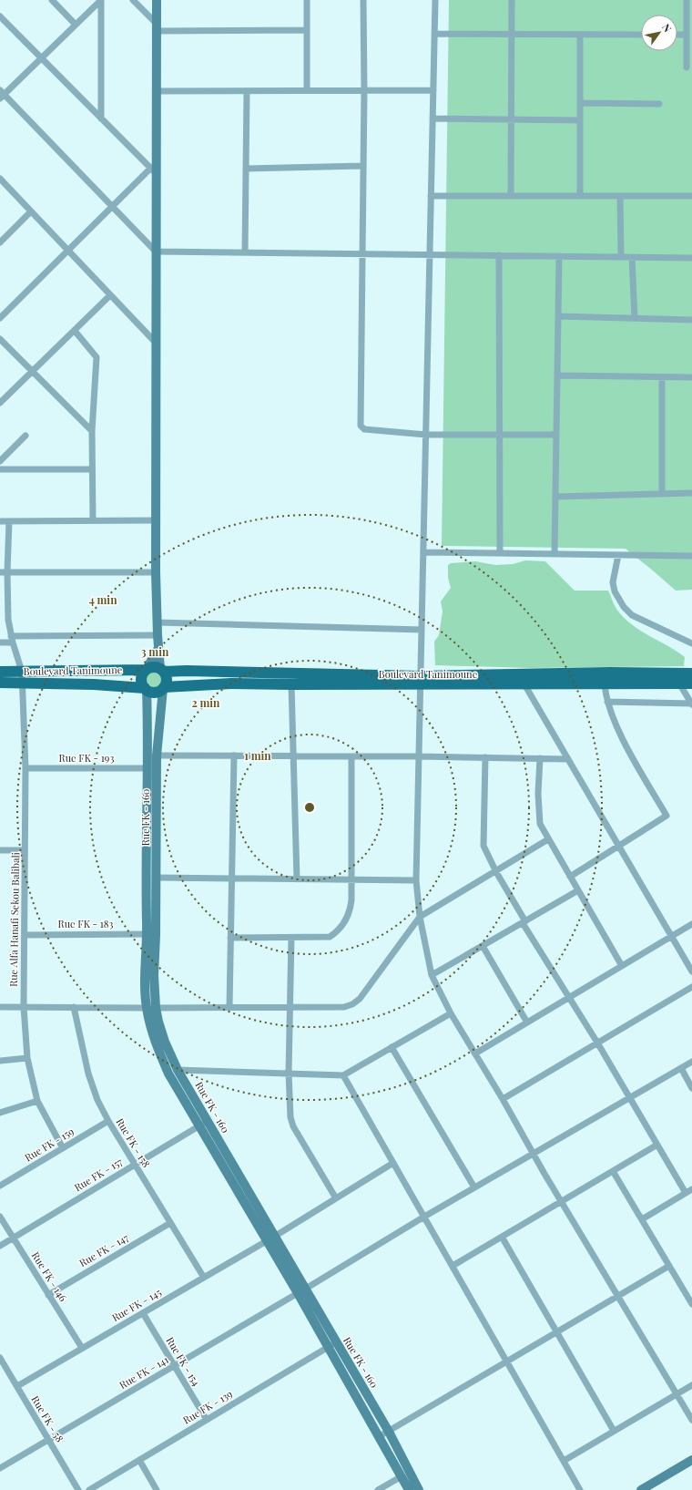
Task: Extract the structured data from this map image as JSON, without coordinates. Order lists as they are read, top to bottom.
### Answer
{
  "streets": {
    "main road": ["Boulevard Tanimoune", "Rue FK - 160"],
    "street": [
      "Rue FK - 193",
      "Rue Alfa Hanafi Sekou Balibali",
      "Rue FK - 183",
      "Rue FK - 158",
      "Rue FK - 159",
      "Rue FK - 157",
      "Rue FK - 147",
      "Rue FK - 146",
      "Rue FK - 145",
      "Rue FK - 154",
      "Rue FK - 141",
      "Rue FK - 139",
      "Rue FK - 58"
    ]
  },
  "crossings": [
    ["Boulevard Tanimoune", "Rue FK - 160"],
    ["Boulevard Tanimoune", "Rue Alfa Hanafi Sekou Balibali"],
    ["Rue FK - 193", "Rue FK - 160"],
    ["Rue FK - 193", "Rue Alfa Hanafi Sekou Balibali"],
    ["Rue FK - 160", "Rue FK - 183"],
    ["Rue FK - 160", "Rue FK - 157"],
    ["Rue FK - 160", "Rue FK - 145"],
    ["Rue FK - 160", "Rue FK - 141"],
    ["Rue FK - 160", "Rue FK - 139"],
    ["Rue Alfa Hanafi Sekou Balibali", "Rue FK - 183"],
    ["Rue Alfa Hanafi Sekou Balibali", "Rue FK - 159"],
    ["Rue FK - 158", "Rue FK - 159"],
    ["Rue FK - 158", "Rue FK - 157"],
    ["Rue FK - 158", "Rue FK - 147"],
    ["Rue FK - 158", "Rue FK - 145"],
    ["Rue FK - 157", "Rue FK - 146"],
    ["Rue FK - 147", "Rue FK - 146"],
    ["Rue FK - 146", "Rue FK - 145"],
    ["Rue FK - 145", "Rue FK - 154"],
    ["Rue FK - 145", "Rue FK - 58"],
    ["Rue FK - 154", "Rue FK - 141"],
    ["Rue FK - 154", "Rue FK - 139"],
    ["Rue FK - 141", "Rue FK - 58"]
  ],
  "north": "top right",
  "rings": [
    "4 min",
    "3 min",
    "2 min",
    "1 min"
  ]
}
